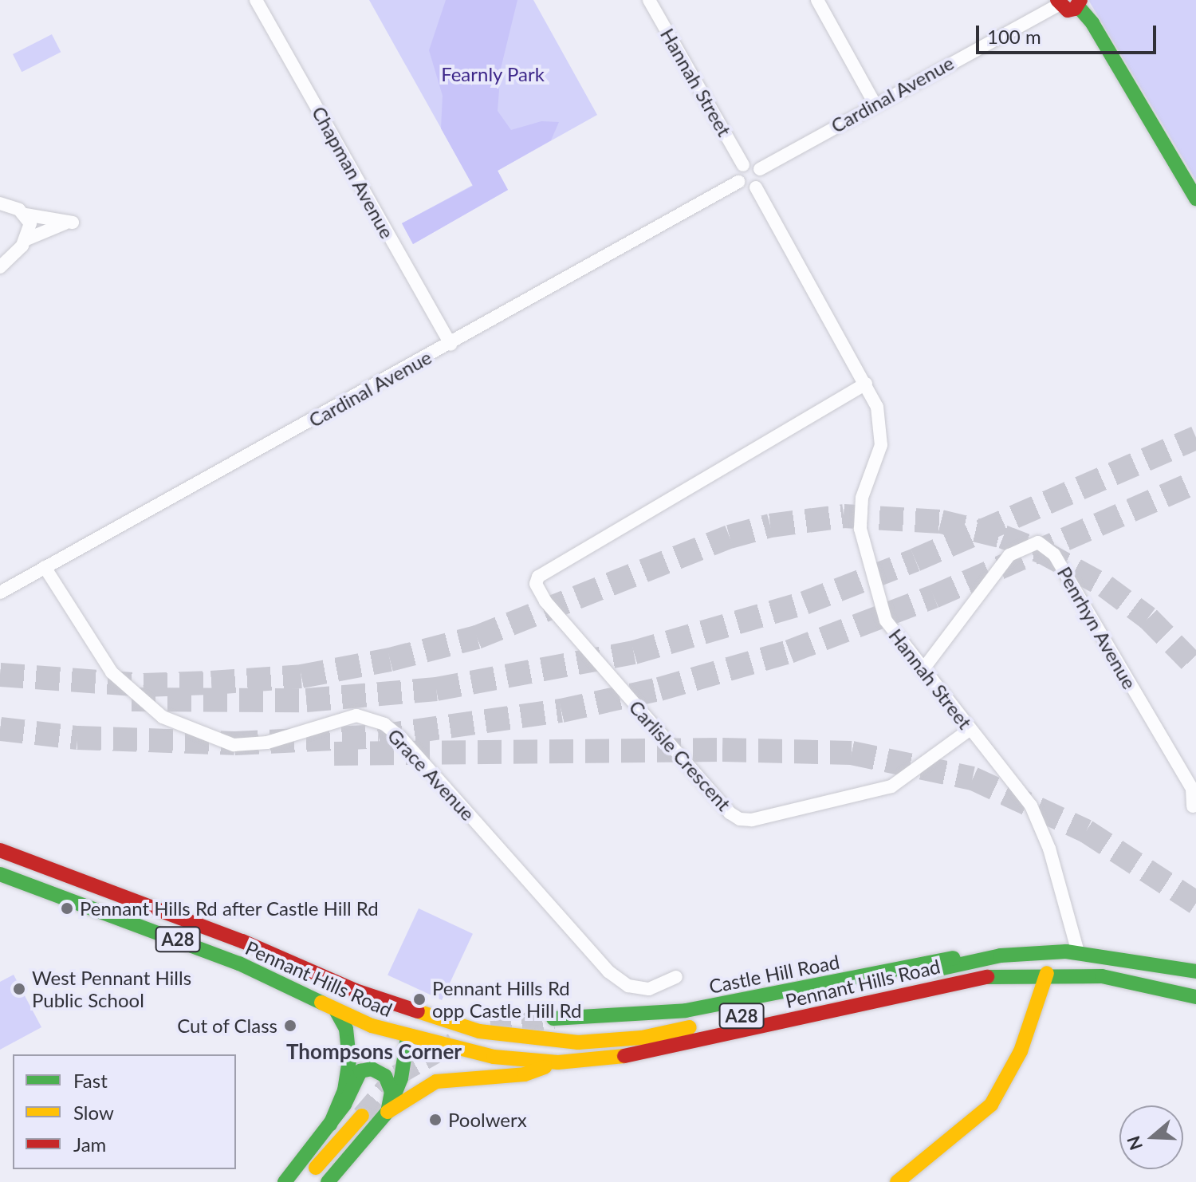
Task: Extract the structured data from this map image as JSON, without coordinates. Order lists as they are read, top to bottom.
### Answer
{
  "streets": {
    "main road": ["A28", "Castle Hill Road", "Pennant Hills Road"],
    "street": [
      "Hannah Street",
      "Cardinal Avenue",
      "Chapman Avenue",
      "Penrhyn Avenue",
      "Carlisle Crescent",
      "Grace Avenue"
    ]
  },
  "crossings": [
    ["Hannah Street", "Cardinal Avenue"],
    ["Hannah Street", "Penrhyn Avenue"],
    ["Hannah Street", "Carlisle Crescent"],
    ["Hannah Street", "Pennant Hills Road"],
    ["Cardinal Avenue", "Chapman Avenue"],
    ["Cardinal Avenue", "Grace Avenue"],
    ["Castle Hill Road", "Pennant Hills Road"]
  ],
  "districts": ["Thompsons Corner"],
  "parks": ["Fearnly Park"],
  "places": [
    "Pennant Hills Rd after Castle Hill Rd",
    "West Pennant Hills Public School",
    "Pennant Hills Rd opp Castle Hill Rd",
    "Cut of Class",
    "Poolwerx"
  ],
  "legend": ["Fast", "Slow", "Jam"],
  "scale_bar": "100 m",
  "north": "left"
}
